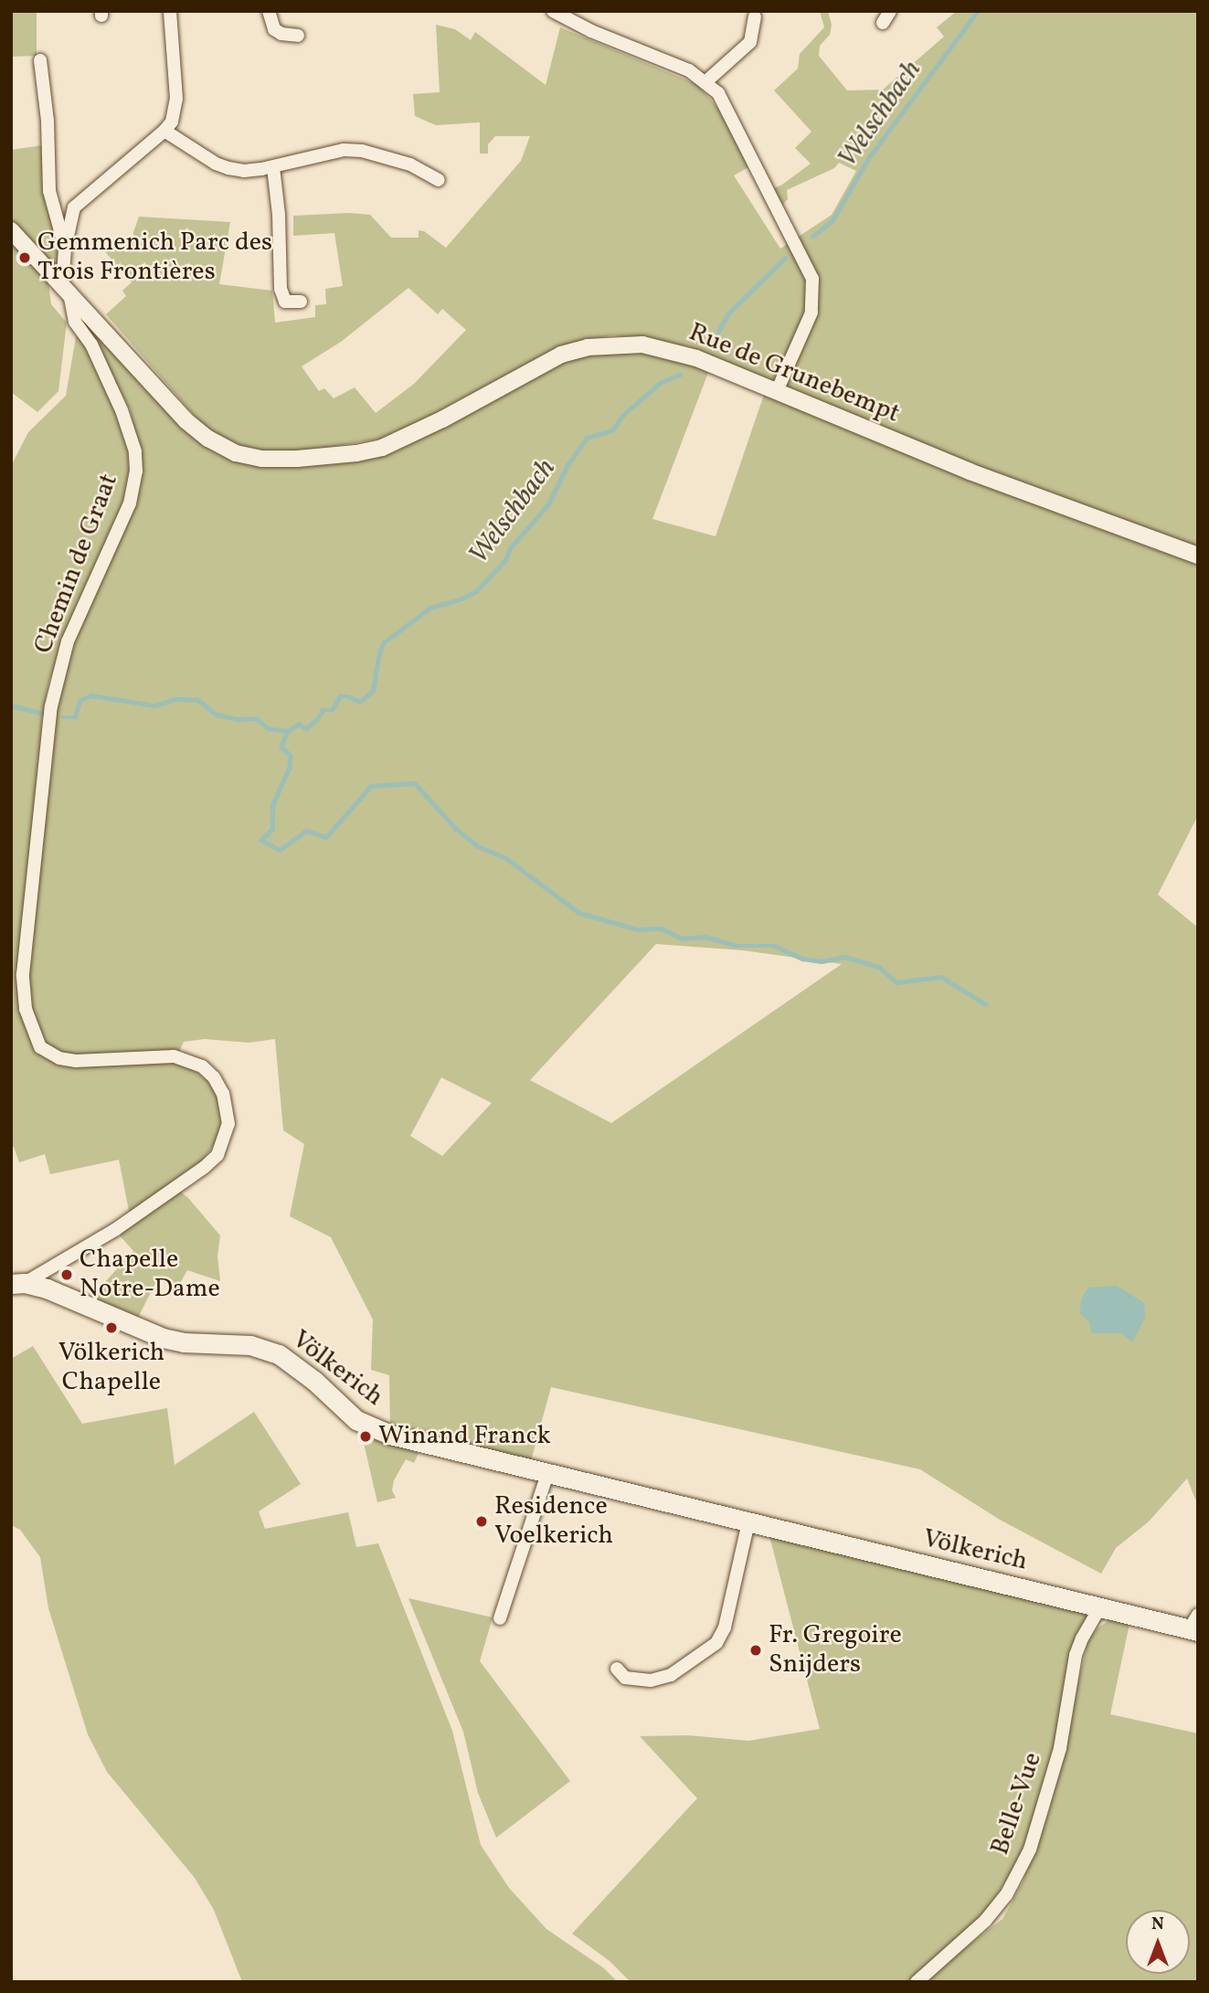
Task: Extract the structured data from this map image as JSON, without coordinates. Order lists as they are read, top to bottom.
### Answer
{
  "streets": {
    "main road": ["Völkerich"],
    "street": ["Rue de Grunebempt", "Chemin de Graat", "Belle-Vue"]
  },
  "crossings": [
    ["Rue de Grunebempt", "Chemin de Graat"],
    ["Chemin de Graat", "Völkerich"],
    ["Völkerich", "Belle-Vue"]
  ],
  "water": ["Welschbach"],
  "places": [
    "Gemmenich Parc des Trois Frontières",
    "Chapelle Notre-Dame",
    "Völkerich Chapelle",
    "Winand Franck",
    "Residence Voelkerich",
    "Fr. Gregoire Snijders"
  ],
  "north": "top"
}
